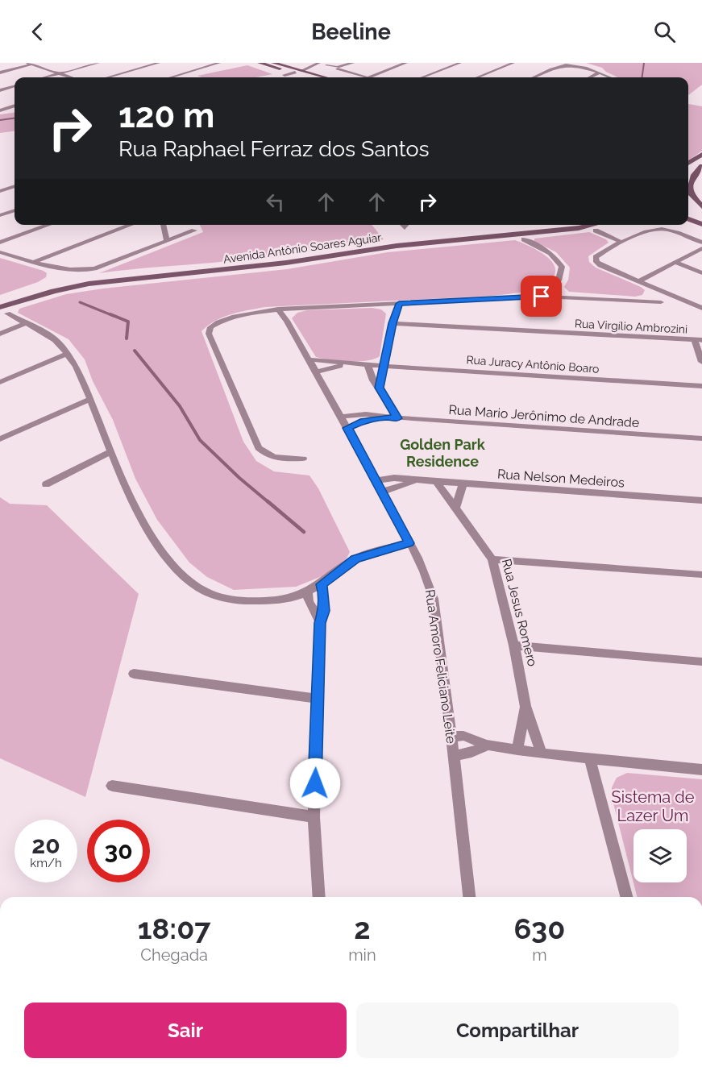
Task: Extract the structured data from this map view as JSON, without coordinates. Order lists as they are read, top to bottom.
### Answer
{
  "streets": {
    "main road": ["Avenida Antônio Soares Aguiar"],
    "street": [
      "Rua Virgílio Ambrozini",
      "Rua Juracy Antônio Boaro",
      "Rua Mario Jerônimo de Andrade",
      "Rua Nelson Medeiros",
      "Rua Jesus Romero",
      "Rua Amoro Feliciano Leite"
    ]
  },
  "crossings": [
    ["Rua Juracy Antônio Boaro", "Rua Amoro Feliciano Leite"],
    ["Rua Mario Jerônimo de Andrade", "Rua Amoro Feliciano Leite"],
    ["Rua Nelson Medeiros", "Rua Jesus Romero"],
    ["Rua Nelson Medeiros", "Rua Amoro Feliciano Leite"]
  ],
  "districts": ["Golden Park Residence"],
  "parks": ["Sistema de Lazer Um"],
  "page": {
    "header": "Beeline",
    "turn": ["120 m", "Rua Raphael Ferraz dos Santos"],
    "speed": "20 km/h",
    "limit": "30",
    "eta": [
      "18:07",
      "Chegada",
      "2",
      "min",
      "630",
      "m"
    ],
    "buttons": ["Sair", "Compartilhar"]
  }
}
